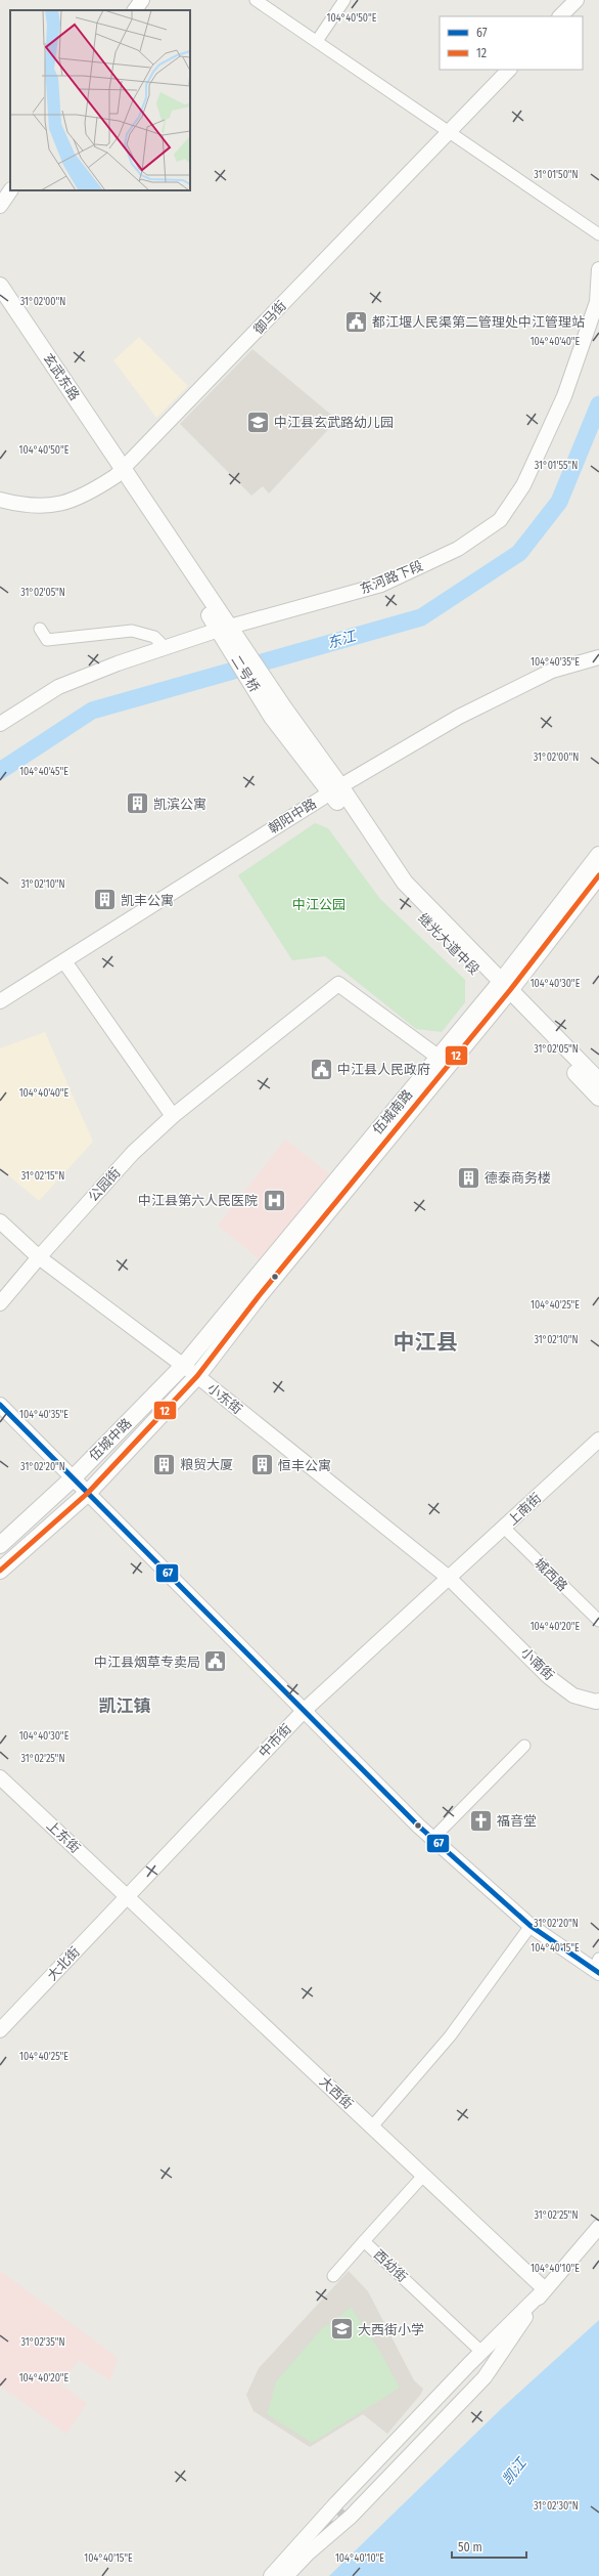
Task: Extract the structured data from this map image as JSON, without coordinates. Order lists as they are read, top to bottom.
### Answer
{
  "streets": {
    "main road": [
      "玄武东路",
      "二号桥",
      "继光大道中段",
      "伍城南路",
      "伍城中路"
    ],
    "street": [
      "御马街",
      "东河路下段",
      "朝阳中路",
      "公园街",
      "小东街",
      "上南街",
      "城西路",
      "小南街",
      "中市街",
      "上东街",
      "大北街",
      "大西街",
      "西幼街"
    ]
  },
  "crossings": [
    ["御马街", "玄武东路"],
    ["御马街", "二号桥"],
    ["玄武东路", "二号桥"],
    ["东河路下段", "二号桥"],
    ["二号桥", "继光大道中段"],
    ["朝阳中路", "继光大道中段"],
    ["继光大道中段", "伍城南路"],
    ["伍城南路", "公园街"],
    ["伍城南路", "小东街"],
    ["伍城南路", "伍城中路"],
    ["公园街", "小东街"],
    ["小东街", "伍城中路"],
    ["小东街", "上南街"],
    ["小东街", "小南街"],
    ["小东街", "中市街"],
    ["上南街", "城西路"],
    ["上南街", "小南街"],
    ["上南街", "中市街"],
    ["小南街", "中市街"],
    ["中市街", "上东街"],
    ["中市街", "大北街"],
    ["中市街", "大西街"],
    ["上东街", "大北街"],
    ["上东街", "大西街"],
    ["大北街", "大西街"],
    ["大西街", "西幼街"]
  ],
  "districts": ["中江县", "凯江镇"],
  "water": ["东江", "凯江"],
  "parks": ["中江公园"],
  "places": {
    "public building": ["都江堰人民渠第二管理处中江管理站", "中江县人民政府", "中江县烟草专卖局"],
    "school or university": ["中江县玄武路幼儿园", "大西街小学"],
    "building": [
      "凯滨公寓",
      "凯丰公寓",
      "德泰商务楼",
      "粮贸大厦",
      "恒丰公寓"
    ],
    "hospital": ["中江县第六人民医院"],
    "church": ["福音堂"]
  },
  "lines": ["transit line 12", "transit line 67"],
  "legend": ["67", "12"],
  "scale_bar": "50 m",
  "coordinates": [
    "104°40'50\"E",
    "31°01'50\"N",
    "31°02'00\"N",
    "104°40'40\"E",
    "31°01'55\"N",
    "31°02'05\"N",
    "104°40'35\"E",
    "104°40'45\"E",
    "31°02'10\"N",
    "104°40'30\"E",
    "31°02'15\"N",
    "104°40'25\"E",
    "31°02'20\"N",
    "104°40'20\"E",
    "31°02'25\"N",
    "104°40'15\"E",
    "104°40'10\"E",
    "31°02'35\"N",
    "31°02'30\"N"
  ]
}
